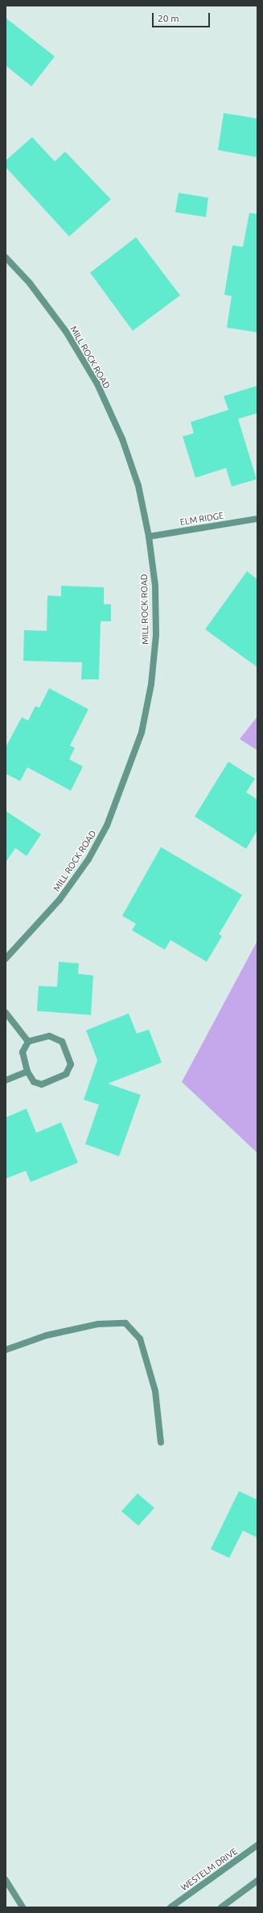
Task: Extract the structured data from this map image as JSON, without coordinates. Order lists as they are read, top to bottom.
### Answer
{
  "streets": {
    "street": ["MILL ROCK ROAD", "ELM RIDGE", "WESTELM DRIVE"]
  },
  "crossings": [
    ["MILL ROCK ROAD", "ELM RIDGE"]
  ],
  "scale_bar": "20 m"
}
